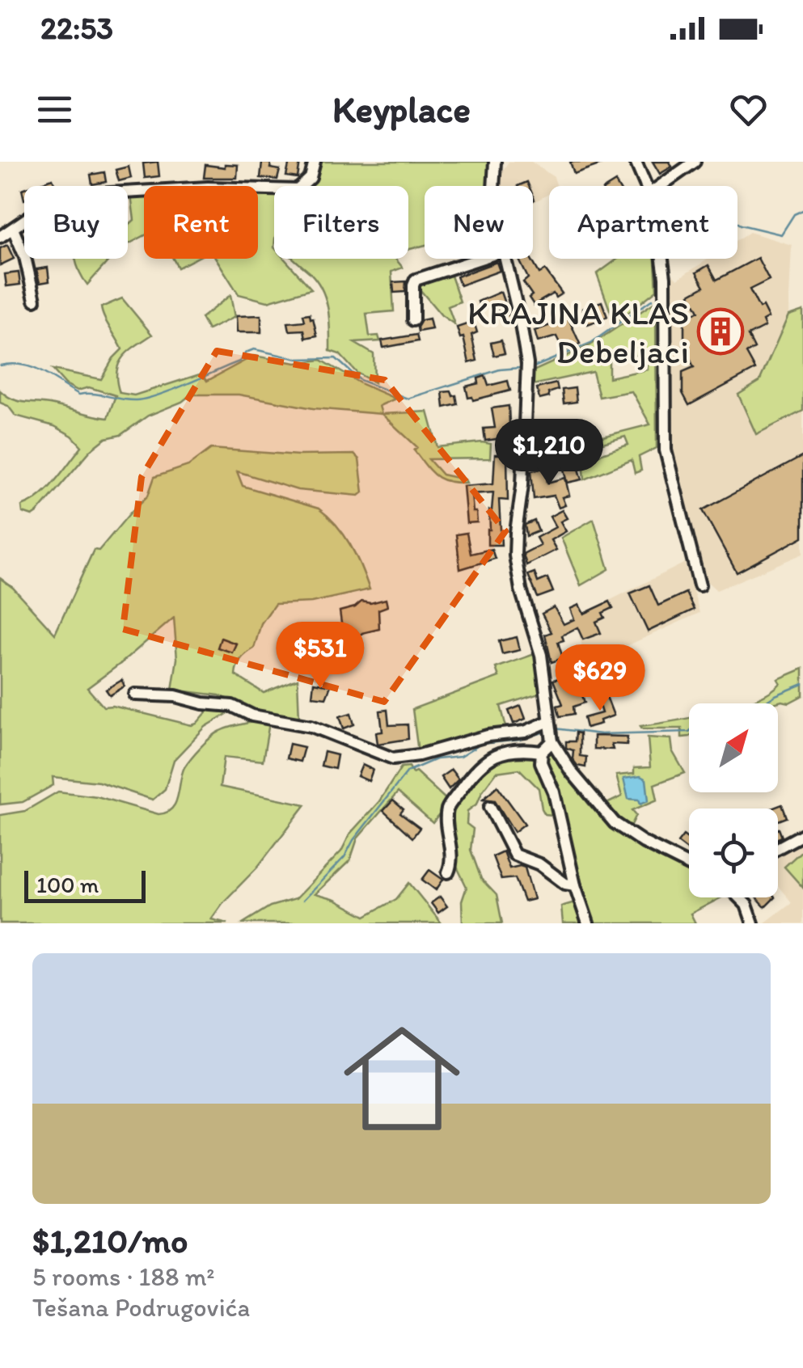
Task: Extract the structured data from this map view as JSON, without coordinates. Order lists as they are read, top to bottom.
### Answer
{
  "places": {
    "building": ["KRAJINA KLAS Debeljaci"]
  },
  "scale_bar": "100 m",
  "north": "top right",
  "page": {
    "status": "22:53",
    "header": "Keyplace",
    "chip": [
      "Buy",
      "Rent",
      "Filters",
      "New",
      "Apartment"
    ],
    "price": ["$1,210", "$531", "$629"],
    "scale": "100 m",
    "list": [
      {
        "name": "$1,210/mo",
        "note": "5 rooms · 188 m² · Tešana Podrugovića"
      }
    ]
  }
}
